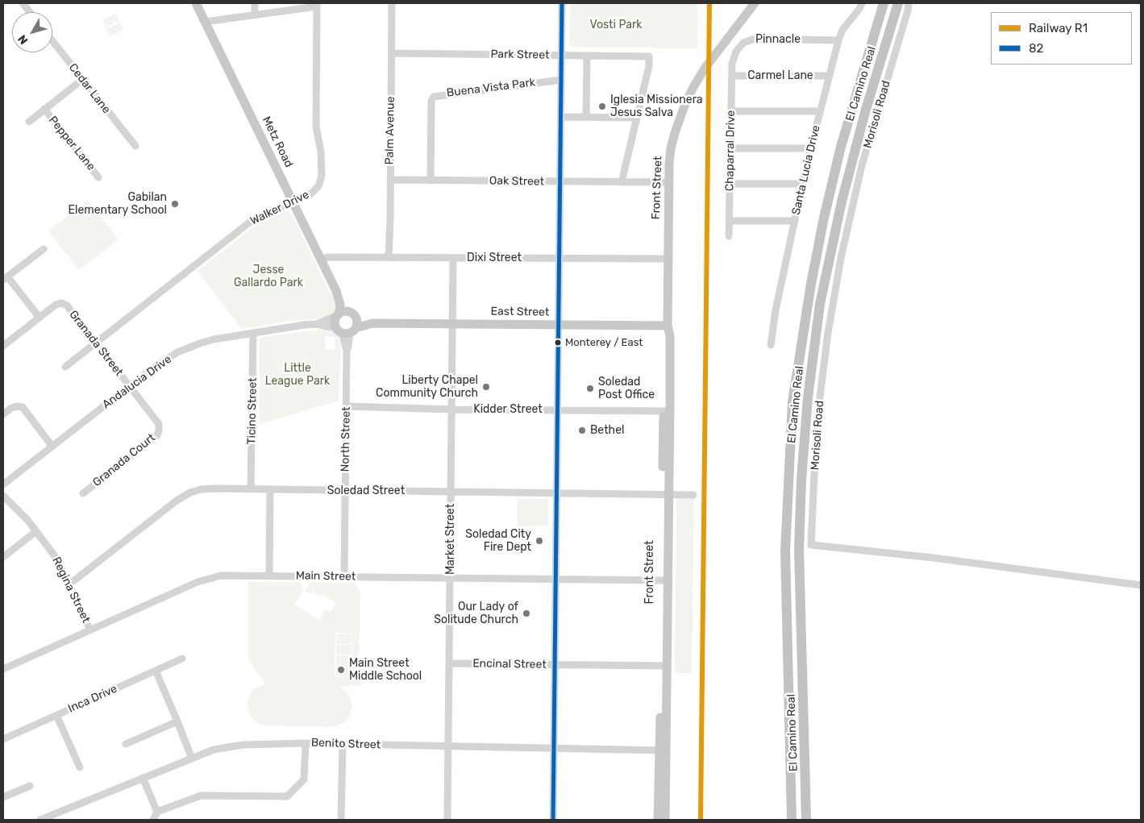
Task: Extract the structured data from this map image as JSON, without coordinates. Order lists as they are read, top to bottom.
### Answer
{
  "streets": {
    "highway": ["El Camino Real"],
    "main road": ["Metz Road", "Front Street", "East Street"],
    "street": [
      "Pinnacle",
      "Park Street",
      "Carmel Lane",
      "Buena Vista Park",
      "Cedar Lane",
      "Morisoli Road",
      "Palm Avenue",
      "Pepper Lane",
      "Chaparral Drive",
      "Santa Lucia Drive",
      "Oak Street",
      "Walker Drive",
      "Dixi Street",
      "Granada Street",
      "Andalucia Drive",
      "Kidder Street",
      "Ticino Street",
      "North Street",
      "Granada Court",
      "Soledad Street",
      "Market Street",
      "Main Street",
      "Regina Street",
      "Encinal Street",
      "Inca Drive",
      "Benito Street"
    ]
  },
  "crossings": [
    ["Pinnacle", "Chaparral Drive"],
    ["Pinnacle", "Santa Lucia Drive"],
    ["Park Street", "Palm Avenue"],
    ["Carmel Lane", "Chaparral Drive"],
    ["Carmel Lane", "Santa Lucia Drive"],
    ["Buena Vista Park", "Oak Street"],
    ["Palm Avenue", "Oak Street"],
    ["Palm Avenue", "Dixi Street"],
    ["Metz Road", "Walker Drive"],
    ["Metz Road", "Dixi Street"],
    ["Metz Road", "East Street"],
    ["Metz Road", "Andalucia Drive"],
    ["Metz Road", "North Street"],
    ["Oak Street", "Front Street"],
    ["Front Street", "Dixi Street"],
    ["Front Street", "East Street"],
    ["Front Street", "Kidder Street"],
    ["Front Street", "Soledad Street"],
    ["Front Street", "Main Street"],
    ["Front Street", "Encinal Street"],
    ["Front Street", "Benito Street"],
    ["Walker Drive", "Granada Street"],
    ["Dixi Street", "Market Street"],
    ["East Street", "Andalucia Drive"],
    ["East Street", "North Street"],
    ["East Street", "Market Street"],
    ["Granada Street", "Andalucia Drive"],
    ["Granada Street", "Granada Court"],
    ["Andalucia Drive", "Ticino Street"],
    ["Andalucia Drive", "North Street"],
    ["Andalucia Drive", "Granada Court"],
    ["Kidder Street", "North Street"],
    ["Kidder Street", "Market Street"],
    ["Ticino Street", "Soledad Street"],
    ["North Street", "Soledad Street"],
    ["North Street", "Main Street"],
    ["Soledad Street", "Market Street"],
    ["Soledad Street", "Regina Street"],
    ["Market Street", "Main Street"],
    ["Market Street", "Encinal Street"],
    ["Market Street", "Benito Street"],
    ["Main Street", "Regina Street"]
  ],
  "parks": ["Vosti Park", "Jesse Gallardo Park", "Little League Park"],
  "places": [
    "Iglesia Missionera Jesus Salva",
    "Gabilan Elementary School",
    "Monterey / East",
    "Liberty Chapel Community Church",
    "Soledad Post Office",
    "Bethel",
    "Soledad City Fire Dept",
    "Our Lady of Solitude Church",
    "Main Street Middle School"
  ],
  "lines": ["rail line R1", "transit line 82"],
  "legend": ["Railway R1", "82"],
  "north": "bottom left"
}
